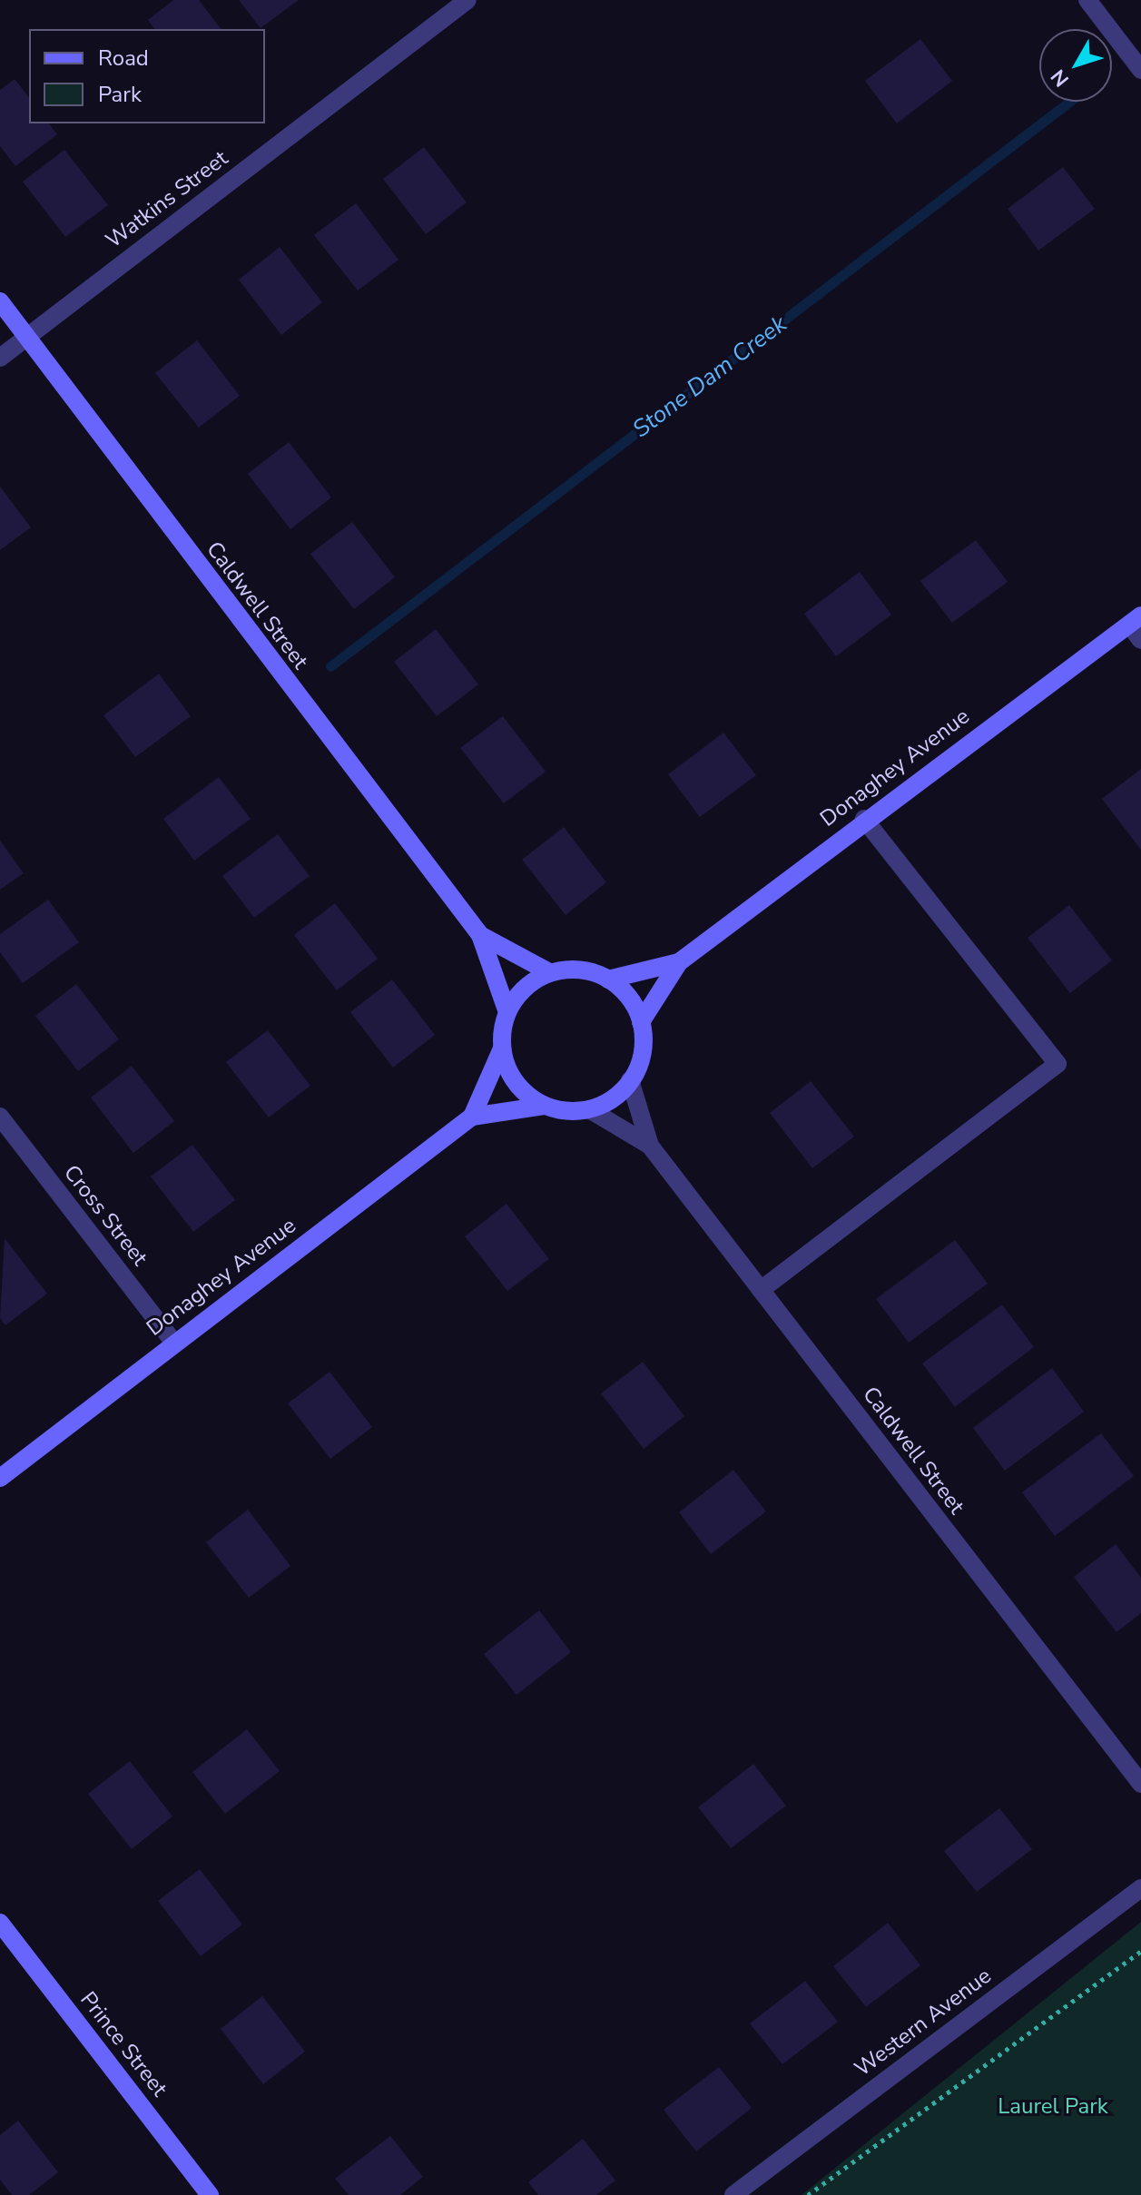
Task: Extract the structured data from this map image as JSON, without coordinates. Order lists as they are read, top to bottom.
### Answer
{
  "streets": {
    "main road": ["Caldwell Street", "Donaghey Avenue", "Prince Street"],
    "street": ["Watkins Street", "Cross Street", "Western Avenue"]
  },
  "crossings": [
    ["Watkins Street", "Caldwell Street"],
    ["Caldwell Street", "Donaghey Avenue"],
    ["Donaghey Avenue", "Cross Street"]
  ],
  "water": ["Stone Dam Creek"],
  "parks": ["Laurel Park"],
  "legend": ["Road", "Park"],
  "north": "bottom left"
}
